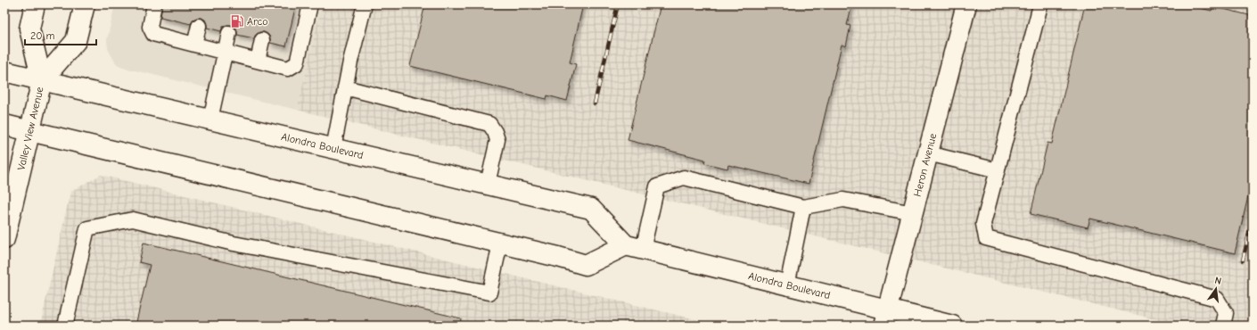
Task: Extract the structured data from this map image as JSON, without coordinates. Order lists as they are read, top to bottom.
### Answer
{
  "streets": {
    "main road": ["Valley View Avenue", "Alondra Boulevard", "Heron Avenue"]
  },
  "crossings": [
    ["Valley View Avenue", "Alondra Boulevard"],
    ["Alondra Boulevard", "Heron Avenue"]
  ],
  "places": {
    "fuel station": ["Arco"]
  },
  "scale_bar": "20 m",
  "north": "top"
}
